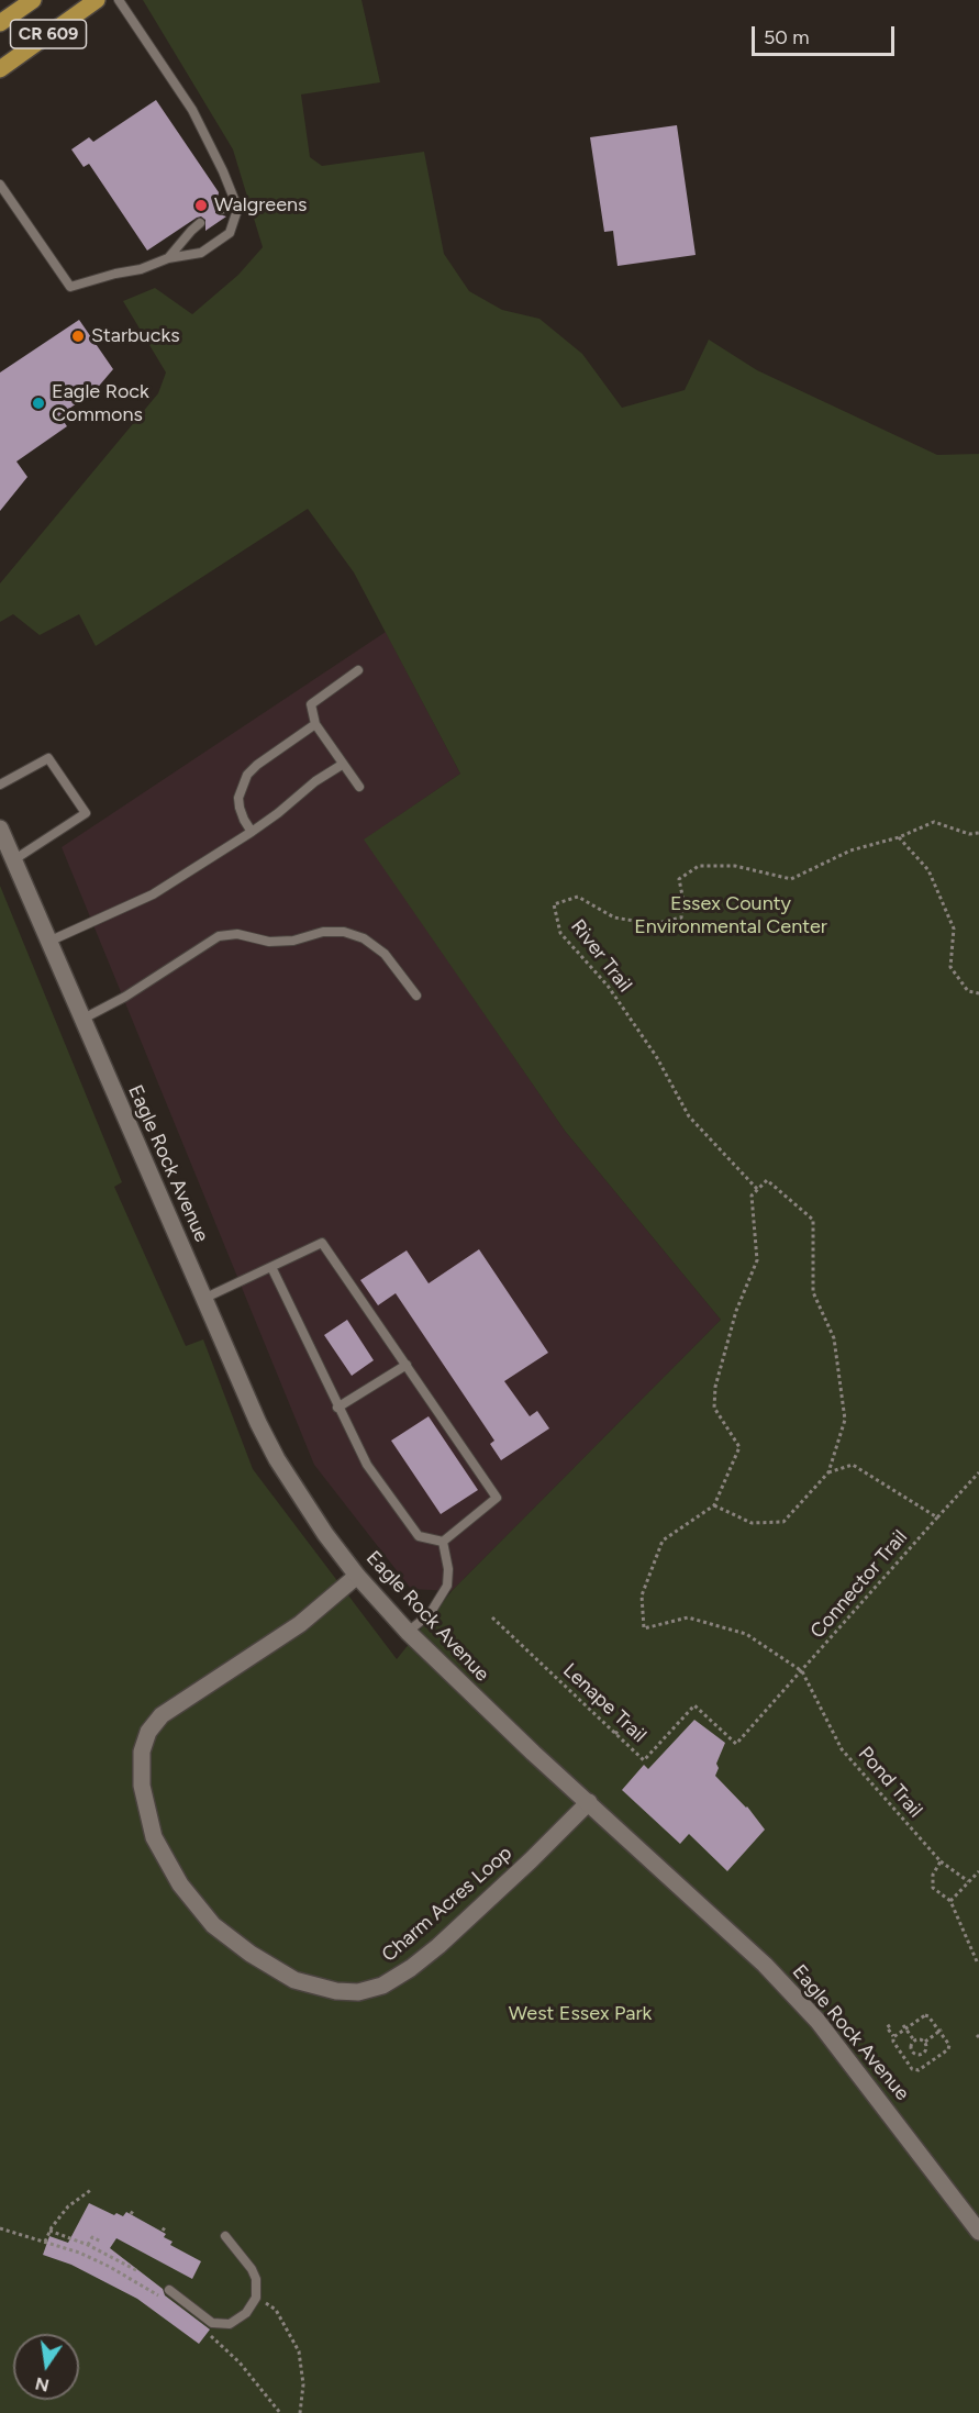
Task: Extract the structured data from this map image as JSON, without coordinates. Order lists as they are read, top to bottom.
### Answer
{
  "streets": {
    "main road": ["CR 609", "Eagle Rock Avenue", "Charm Acres Loop"],
    "path": [
      "River Trail",
      "Connector Trail",
      "Lenape Trail",
      "Pond Trail"
    ]
  },
  "crossings": [
    ["Eagle Rock Avenue", "Charm Acres Loop"],
    ["Connector Trail", "Lenape Trail"],
    ["Connector Trail", "Pond Trail"],
    ["Lenape Trail", "Pond Trail"]
  ],
  "parks": ["Essex County Environmental Center", "West Essex Park"],
  "places": ["Walgreens", "Starbucks", "Eagle Rock Commons"],
  "scale_bar": "50 m",
  "north": "bottom"
}
